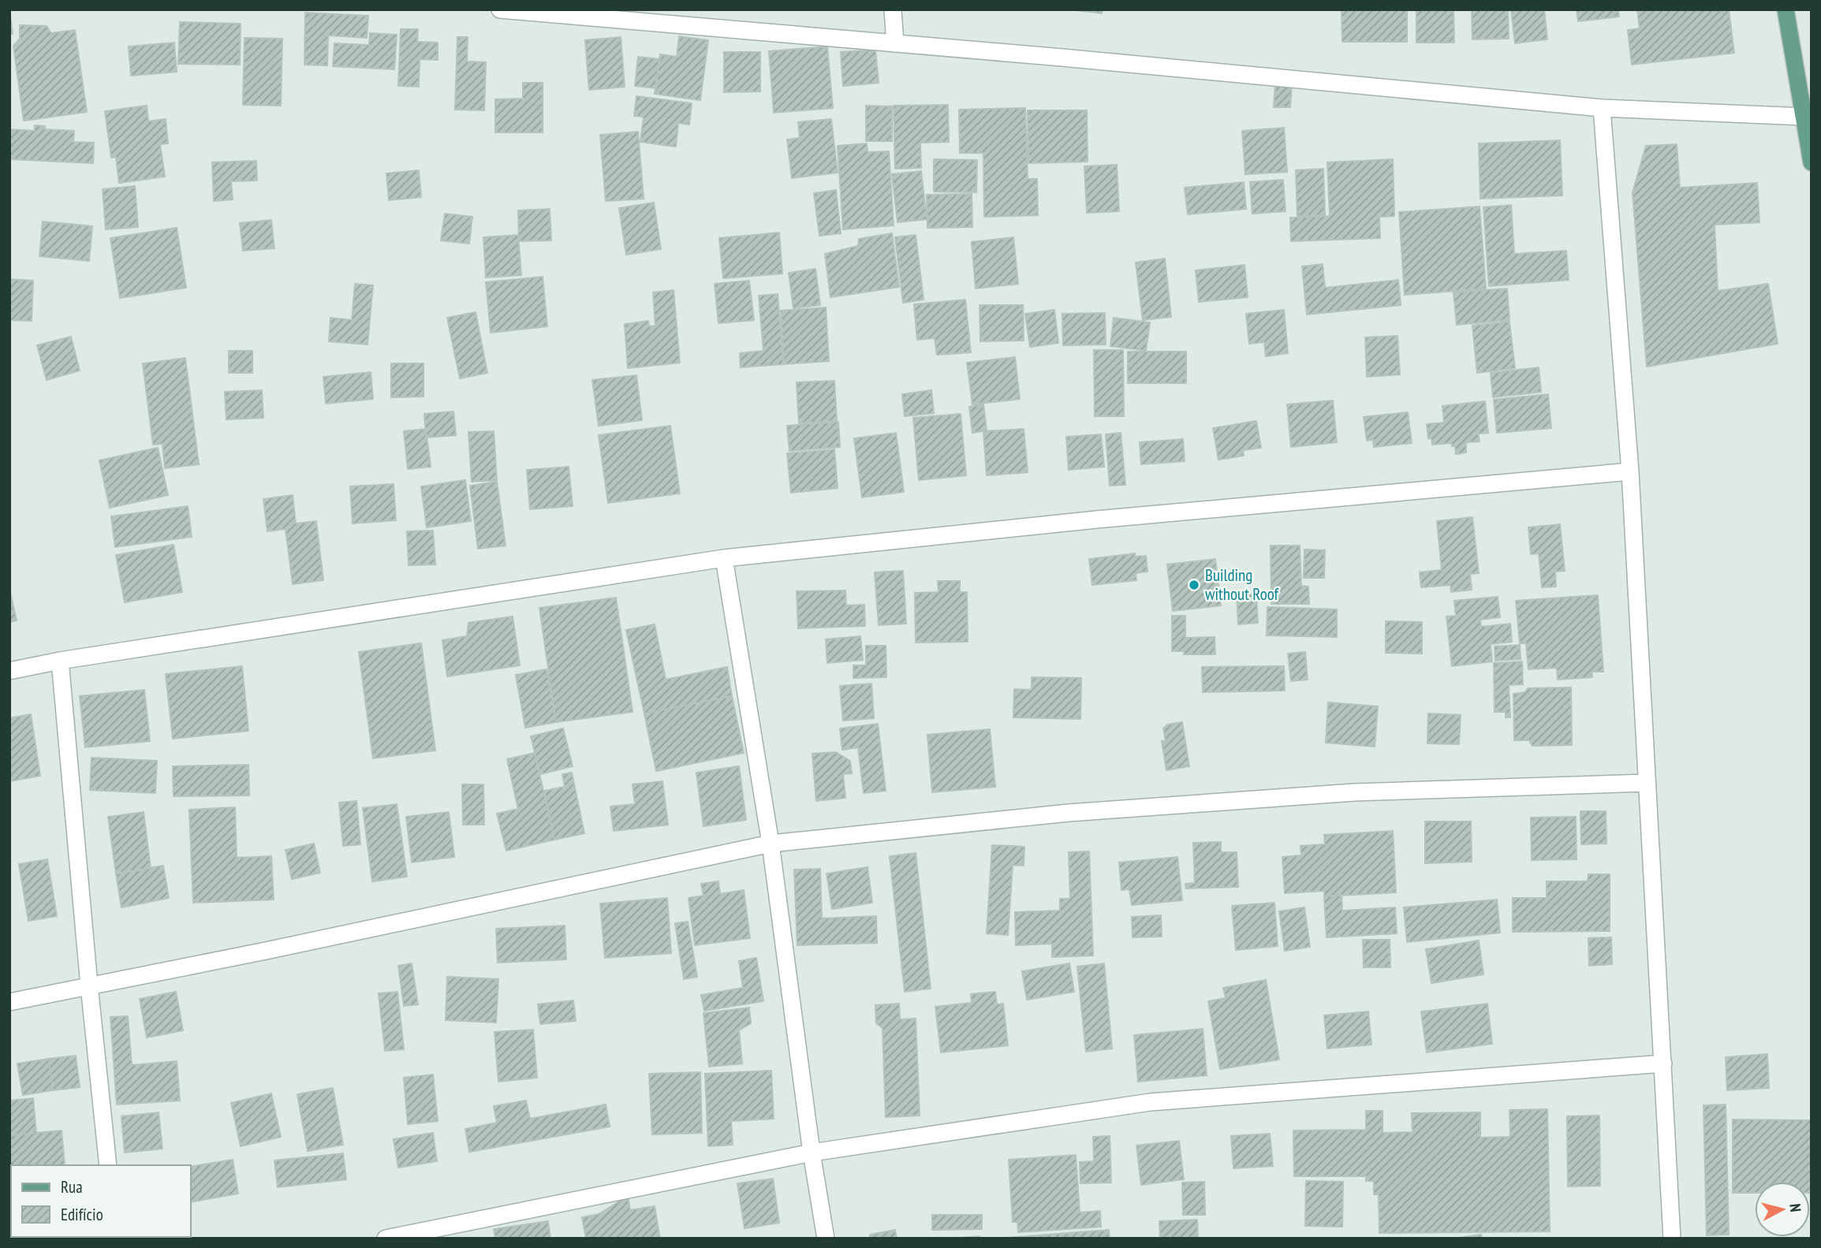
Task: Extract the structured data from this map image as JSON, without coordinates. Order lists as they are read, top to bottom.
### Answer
{
  "places": ["Building without Roof"],
  "legend": ["Rua", "Edifício"],
  "north": "right"
}
